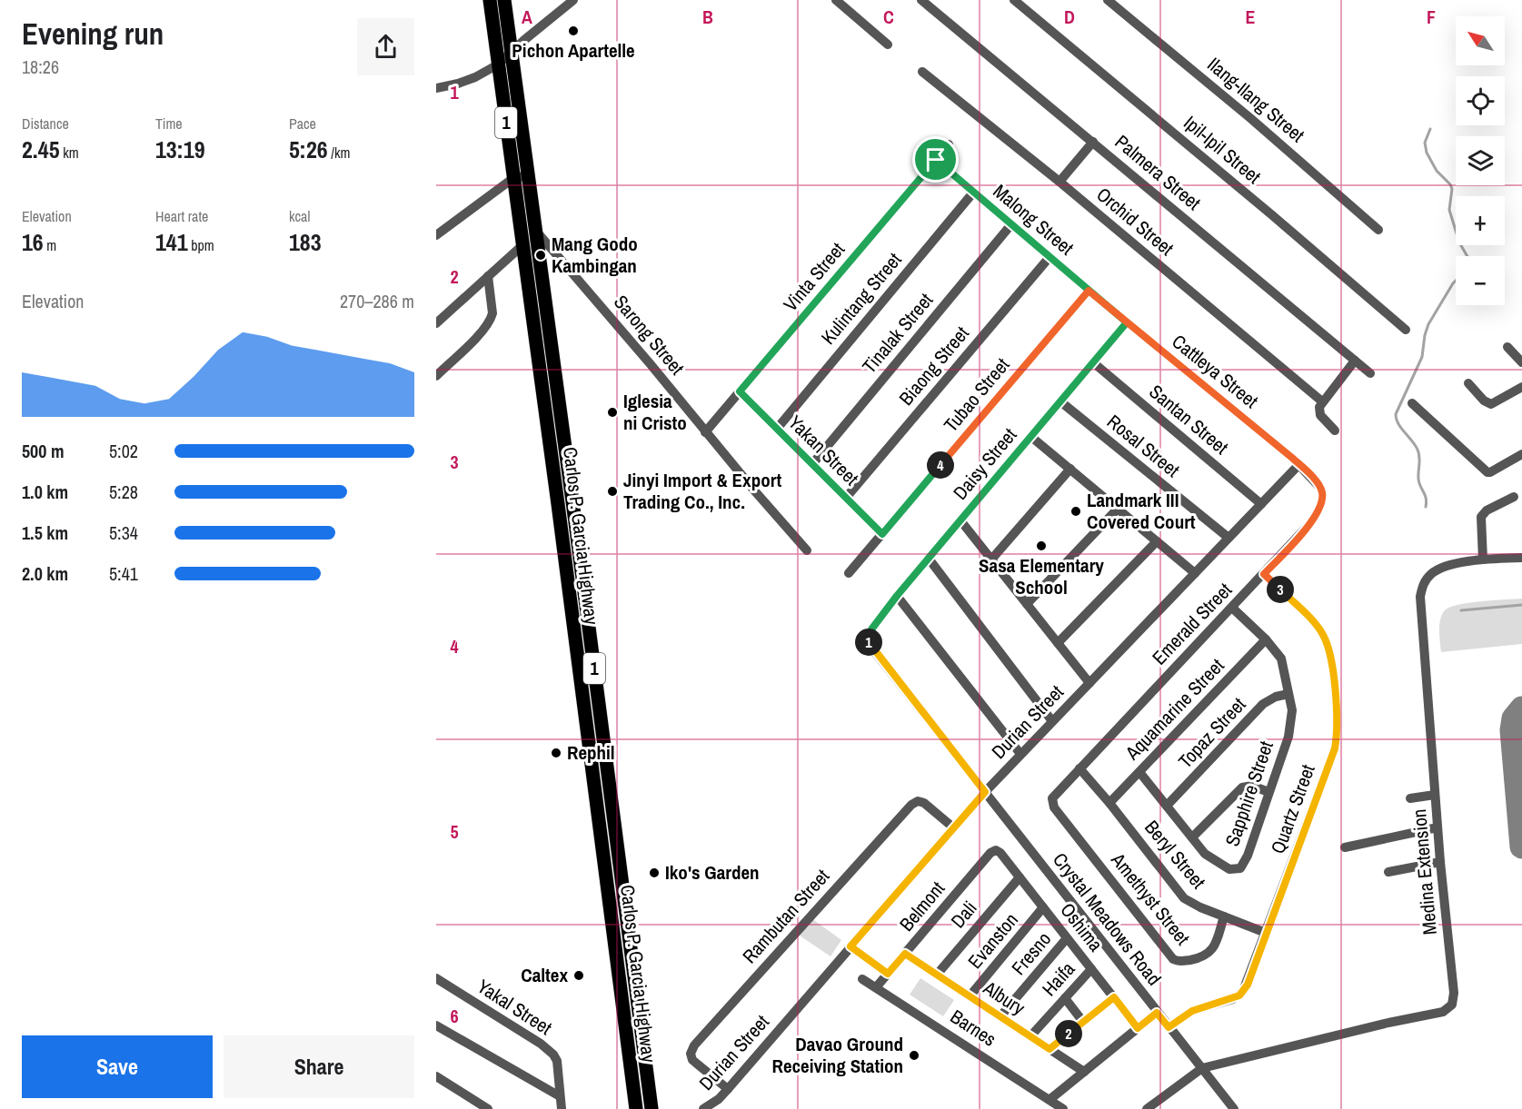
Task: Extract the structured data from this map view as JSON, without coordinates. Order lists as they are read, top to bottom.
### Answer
{
  "streets": {
    "highway": ["1", "Carlos P. Garcia Highway"],
    "street": [
      "Ilang-Ilang Street",
      "Ipil-Ipil Street",
      "Palmera Street",
      "Malong Street",
      "Orchid Street",
      "Vinta Street",
      "Kulintang Street",
      "Tinalak Street",
      "Sarong Street",
      "Biaong Street",
      "Cattleya Street",
      "Tubao Street",
      "Santan Street",
      "Rosal Street",
      "Yakan Street",
      "Daisy Street",
      "Emerald Street",
      "Aquamarine Street",
      "Durian Street",
      "Topaz Street",
      "Sapphire Street",
      "Quartz Street",
      "Beryl Street",
      "Medina Extension",
      "Amethyst Street",
      "Belmont",
      "Dali",
      "Rambutan Street",
      "Crystal Meadows Road",
      "Oshima",
      "Evanston",
      "Fresno",
      "Haifa",
      "Albury",
      "Yakal Street",
      "Barnes"
    ]
  },
  "crossings": [
    ["Malong Street", "Vinta Street"],
    ["Malong Street", "Kulintang Street"],
    ["Malong Street", "Tinalak Street"],
    ["Malong Street", "Biaong Street"],
    ["Malong Street", "Cattleya Street"],
    ["Malong Street", "Tubao Street"],
    ["Vinta Street", "Sarong Street"],
    ["Vinta Street", "Yakan Street"],
    ["Kulintang Street", "Yakan Street"],
    ["Tinalak Street", "Yakan Street"],
    ["Sarong Street", "Carlos P. Garcia Highway"],
    ["Biaong Street", "Yakan Street"],
    ["Cattleya Street", "Daisy Street"],
    ["Cattleya Street", "Emerald Street"],
    ["Cattleya Street", "Durian Street"],
    ["Tubao Street", "Yakan Street"],
    ["Santan Street", "Daisy Street"],
    ["Santan Street", "Durian Street"],
    ["Rosal Street", "Daisy Street"],
    ["Rosal Street", "Durian Street"],
    ["Daisy Street", "Crystal Meadows Road"],
    ["Emerald Street", "Durian Street"],
    ["Emerald Street", "Sapphire Street"],
    ["Emerald Street", "Quartz Street"],
    ["Emerald Street", "Beryl Street"],
    ["Emerald Street", "Amethyst Street"],
    ["Aquamarine Street", "Sapphire Street"],
    ["Aquamarine Street", "Beryl Street"],
    ["Durian Street", "Rambutan Street"],
    ["Durian Street", "Crystal Meadows Road"],
    ["Topaz Street", "Sapphire Street"],
    ["Quartz Street", "Beryl Street"],
    ["Quartz Street", "Crystal Meadows Road"],
    ["Beryl Street", "Amethyst Street"],
    ["Medina Extension", "Crystal Meadows Road"],
    ["Belmont", "Oshima"],
    ["Belmont", "Albury"],
    ["Belmont", "Barnes"],
    ["Dali", "Oshima"],
    ["Dali", "Albury"],
    ["Oshima", "Evanston"],
    ["Oshima", "Fresno"],
    ["Oshima", "Haifa"],
    ["Evanston", "Albury"],
    ["Fresno", "Albury"],
    ["Haifa", "Albury"]
  ],
  "places": [
    "Pichon Apartelle",
    "Mang Godo Kambingan",
    "Iglesia ni Cristo",
    "Jinyi Import & Export Trading Co., Inc.",
    "Landmark III Covered Court",
    "Sasa Elementary School",
    "Rephil",
    "Iko's Garden",
    "Caltex",
    "Davao Ground Receiving Station"
  ],
  "north": "top left",
  "page": {
    "heading": ["Evening run", "18:26"],
    "map_buttons": ["+", "−"],
    "stats": [
      ["Distance", "2.45 km"],
      ["Time", "13:19"],
      ["Pace", "5:26 /km"],
      ["Elevation", "16 m"],
      ["Heart rate", "141 bpm"],
      ["kcal", "183"]
    ],
    "chart": ["Elevation", "270–286 m"],
    "list": [
      {
        "name": "500 m",
        "note": "5:02"
      },
      {
        "name": "1.0 km",
        "note": "5:28"
      },
      {
        "name": "1.5 km",
        "note": "5:34"
      },
      {
        "name": "2.0 km",
        "note": "5:41"
      }
    ],
    "pins": [
      "4",
      "3",
      "1",
      "2"
    ],
    "buttons": ["Save", "Share"]
  },
  "grid": {
    "columns": [
      "A",
      "B",
      "C",
      "D",
      "E",
      "F"
    ],
    "rows": [
      "1",
      "2",
      "3",
      "4",
      "5",
      "6"
    ]
  }
}
